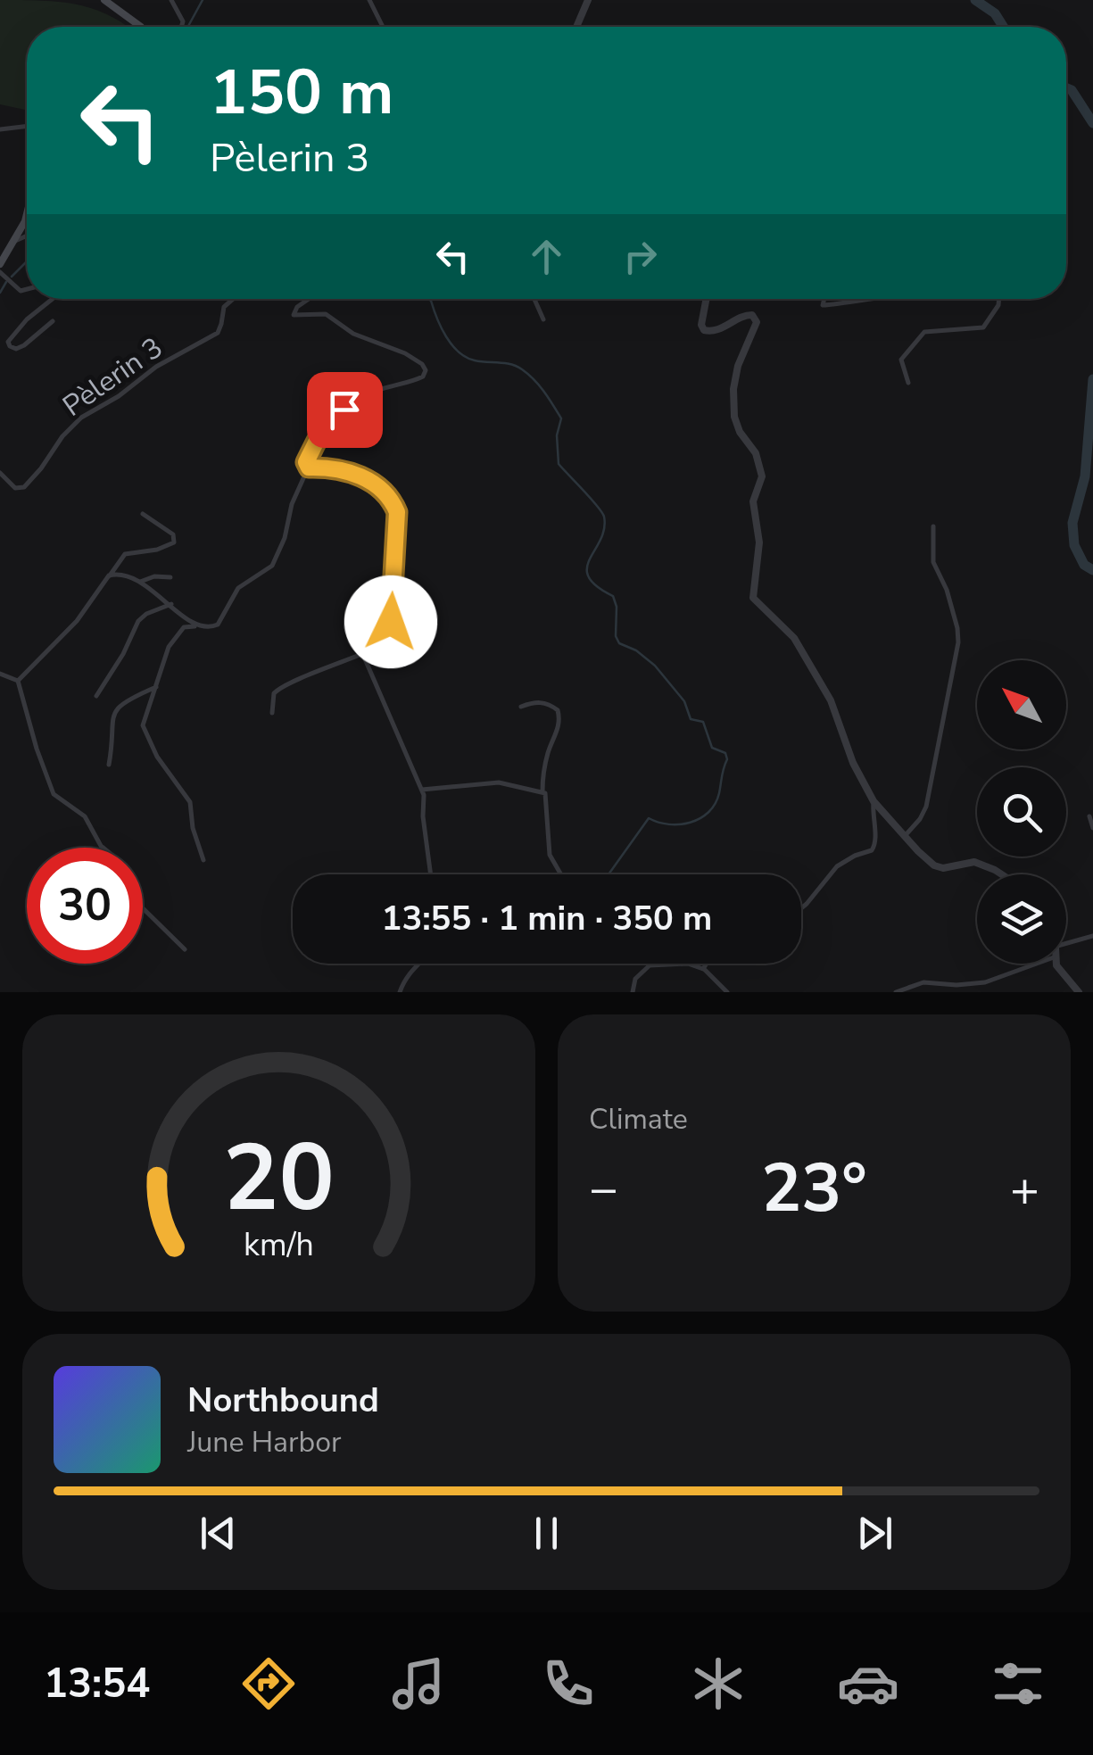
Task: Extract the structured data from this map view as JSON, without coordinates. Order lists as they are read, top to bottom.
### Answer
{
  "streets": {
    "street": ["Pèlerin 3"]
  },
  "north": "top left",
  "page": {
    "turn": ["150 m", "Pèlerin 3"],
    "limit": "30",
    "trip": "13:55 · 1 min · 350 m",
    "tile": "Climate",
    "heat": ["−", "23°", "+"],
    "song": ["Northbound", "June Harbor"],
    "tabs": "13:54",
    "gauge": ["20", "km/h"]
  }
}
